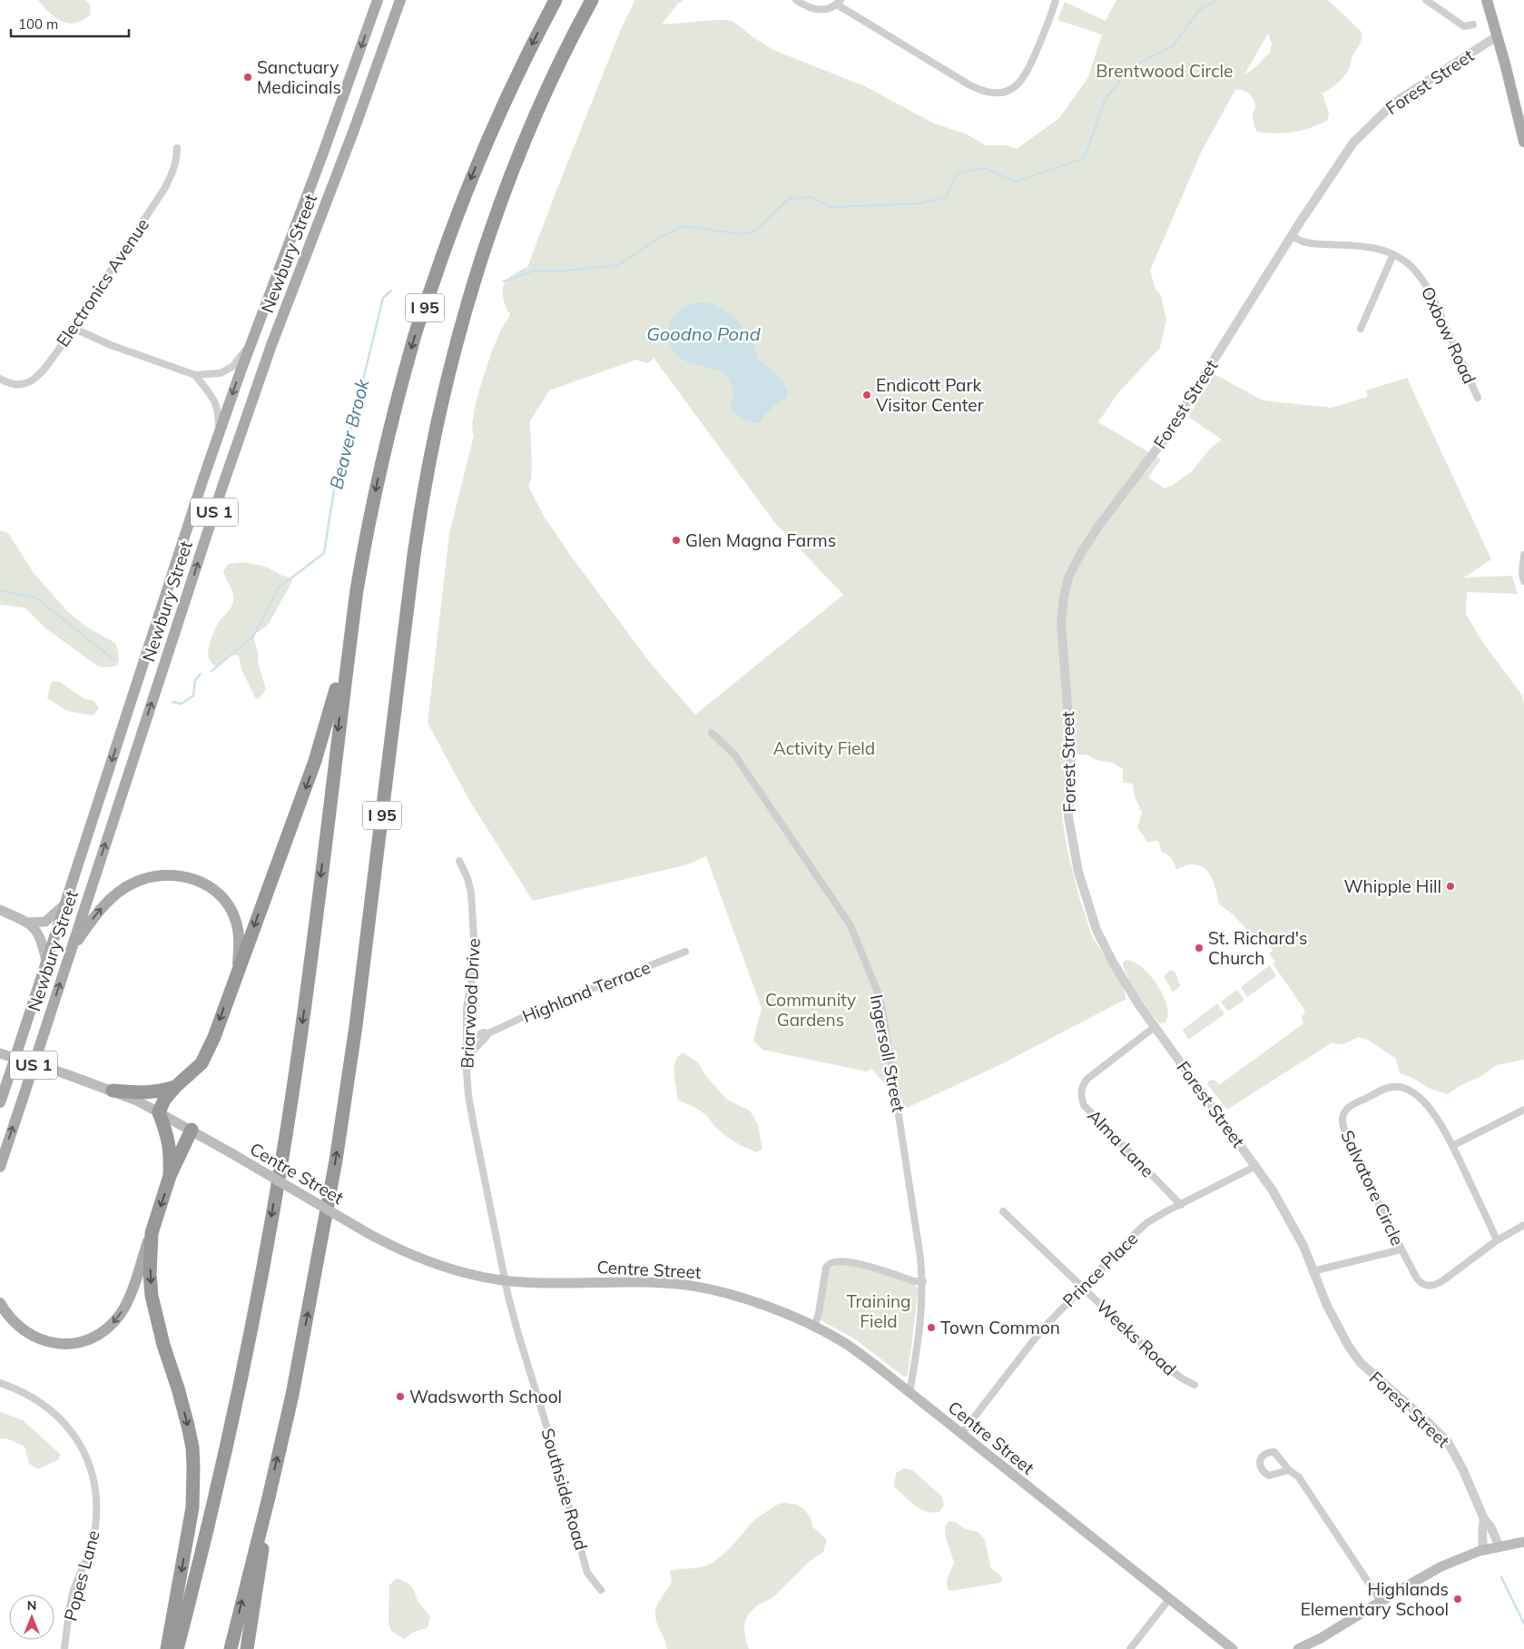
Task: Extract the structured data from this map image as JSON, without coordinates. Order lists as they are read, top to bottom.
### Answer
{
  "streets": {
    "highway": ["I 95"],
    "main road": ["Newbury Street", "US 1", "Centre Street"],
    "street": [
      "Forest Street",
      "Electronics Avenue",
      "Oxbow Road",
      "Highland Terrace",
      "Briarwood Drive",
      "Ingersoll Street",
      "Alma Lane",
      "Salvatore Circle",
      "Prince Place",
      "Weeks Road",
      "Southside Road",
      "Popes Lane"
    ]
  },
  "crossings": [
    ["Forest Street", "Oxbow Road"],
    ["Forest Street", "Alma Lane"],
    ["Forest Street", "Prince Place"],
    ["Highland Terrace", "Briarwood Drive"],
    ["Briarwood Drive", "Centre Street"],
    ["Briarwood Drive", "Southside Road"],
    ["Ingersoll Street", "Centre Street"],
    ["Alma Lane", "Prince Place"],
    ["Centre Street", "Prince Place"],
    ["Centre Street", "Southside Road"],
    ["Prince Place", "Weeks Road"]
  ],
  "water": ["Goodno Pond", "Beaver Brook"],
  "parks": [
    "Brentwood Circle",
    "Activity Field",
    "Community Gardens",
    "Training Field"
  ],
  "places": [
    "Sanctuary Medicinals",
    "Endicott Park Visitor Center",
    "Glen Magna Farms",
    "Whipple Hill",
    "St. Richard's Church",
    "Town Common",
    "Wadsworth School",
    "Highlands Elementary School"
  ],
  "scale_bar": "100 m",
  "north": "top"
}
